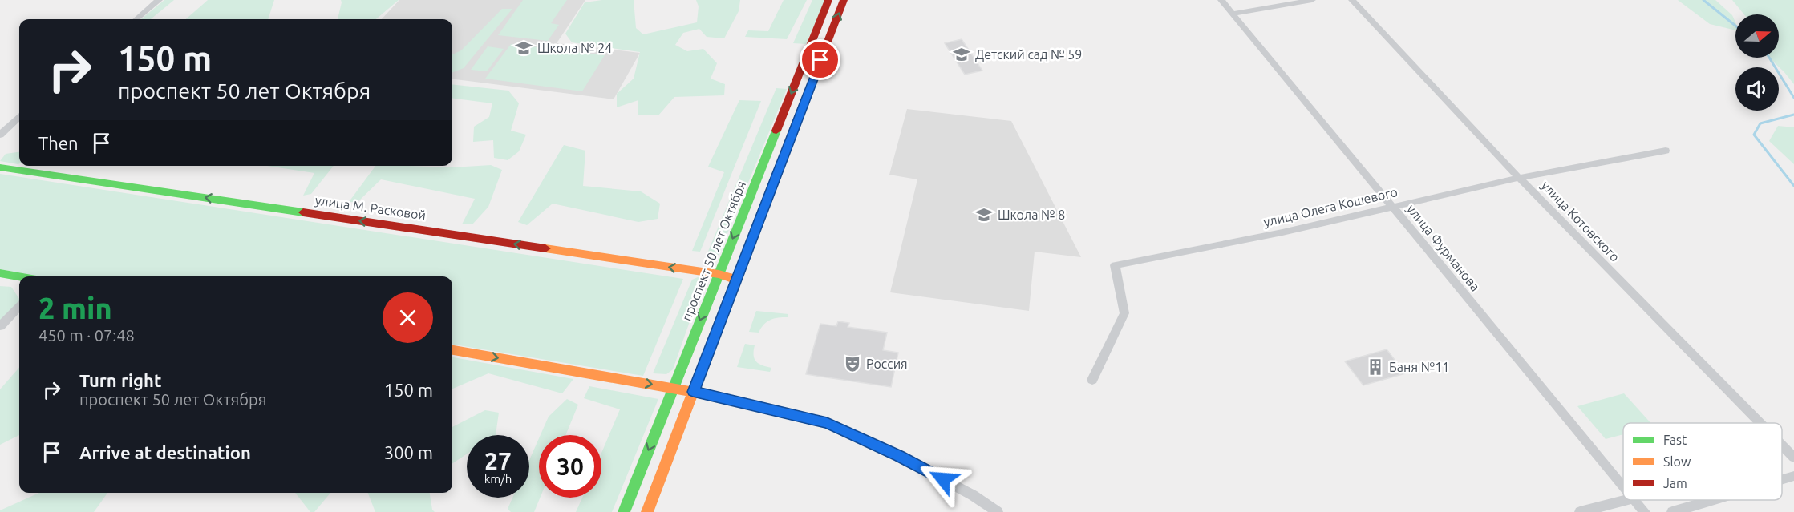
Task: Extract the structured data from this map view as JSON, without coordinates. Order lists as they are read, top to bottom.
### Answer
{
  "streets": {
    "main road": ["улица М. Расковой", "проспект 50 лет Октября"],
    "street": ["улица Олега Кошевого", "улица Котовского", "улица Фурманова"]
  },
  "crossings": [
    ["улица Олега Кошевого", "улица Котовского"],
    ["улица Олега Кошевого", "улица Фурманова"],
    ["улица М. Расковой", "проспект 50 лет Октября"]
  ],
  "one_way": ["улица М. Расковой"],
  "places": {
    "school or university": ["Школа № 24", "Детский сад № 59", "Школа № 8"],
    "theatre": ["Россия"],
    "building": ["Баня №11"]
  },
  "legend": ["Fast", "Slow", "Jam"],
  "north": "right",
  "page": {
    "turn": ["150 m", "проспект 50 лет Октября"],
    "then": "Then",
    "heading": ["2 min", "450 m · 07:48"],
    "list": [
      {
        "name": "Turn right",
        "note": "проспект 50 лет Октября",
        "value": "150 m"
      },
      {
        "name": "Arrive at destination",
        "value": "300 m"
      }
    ],
    "speed": "27 km/h",
    "limit": "30"
  }
}
